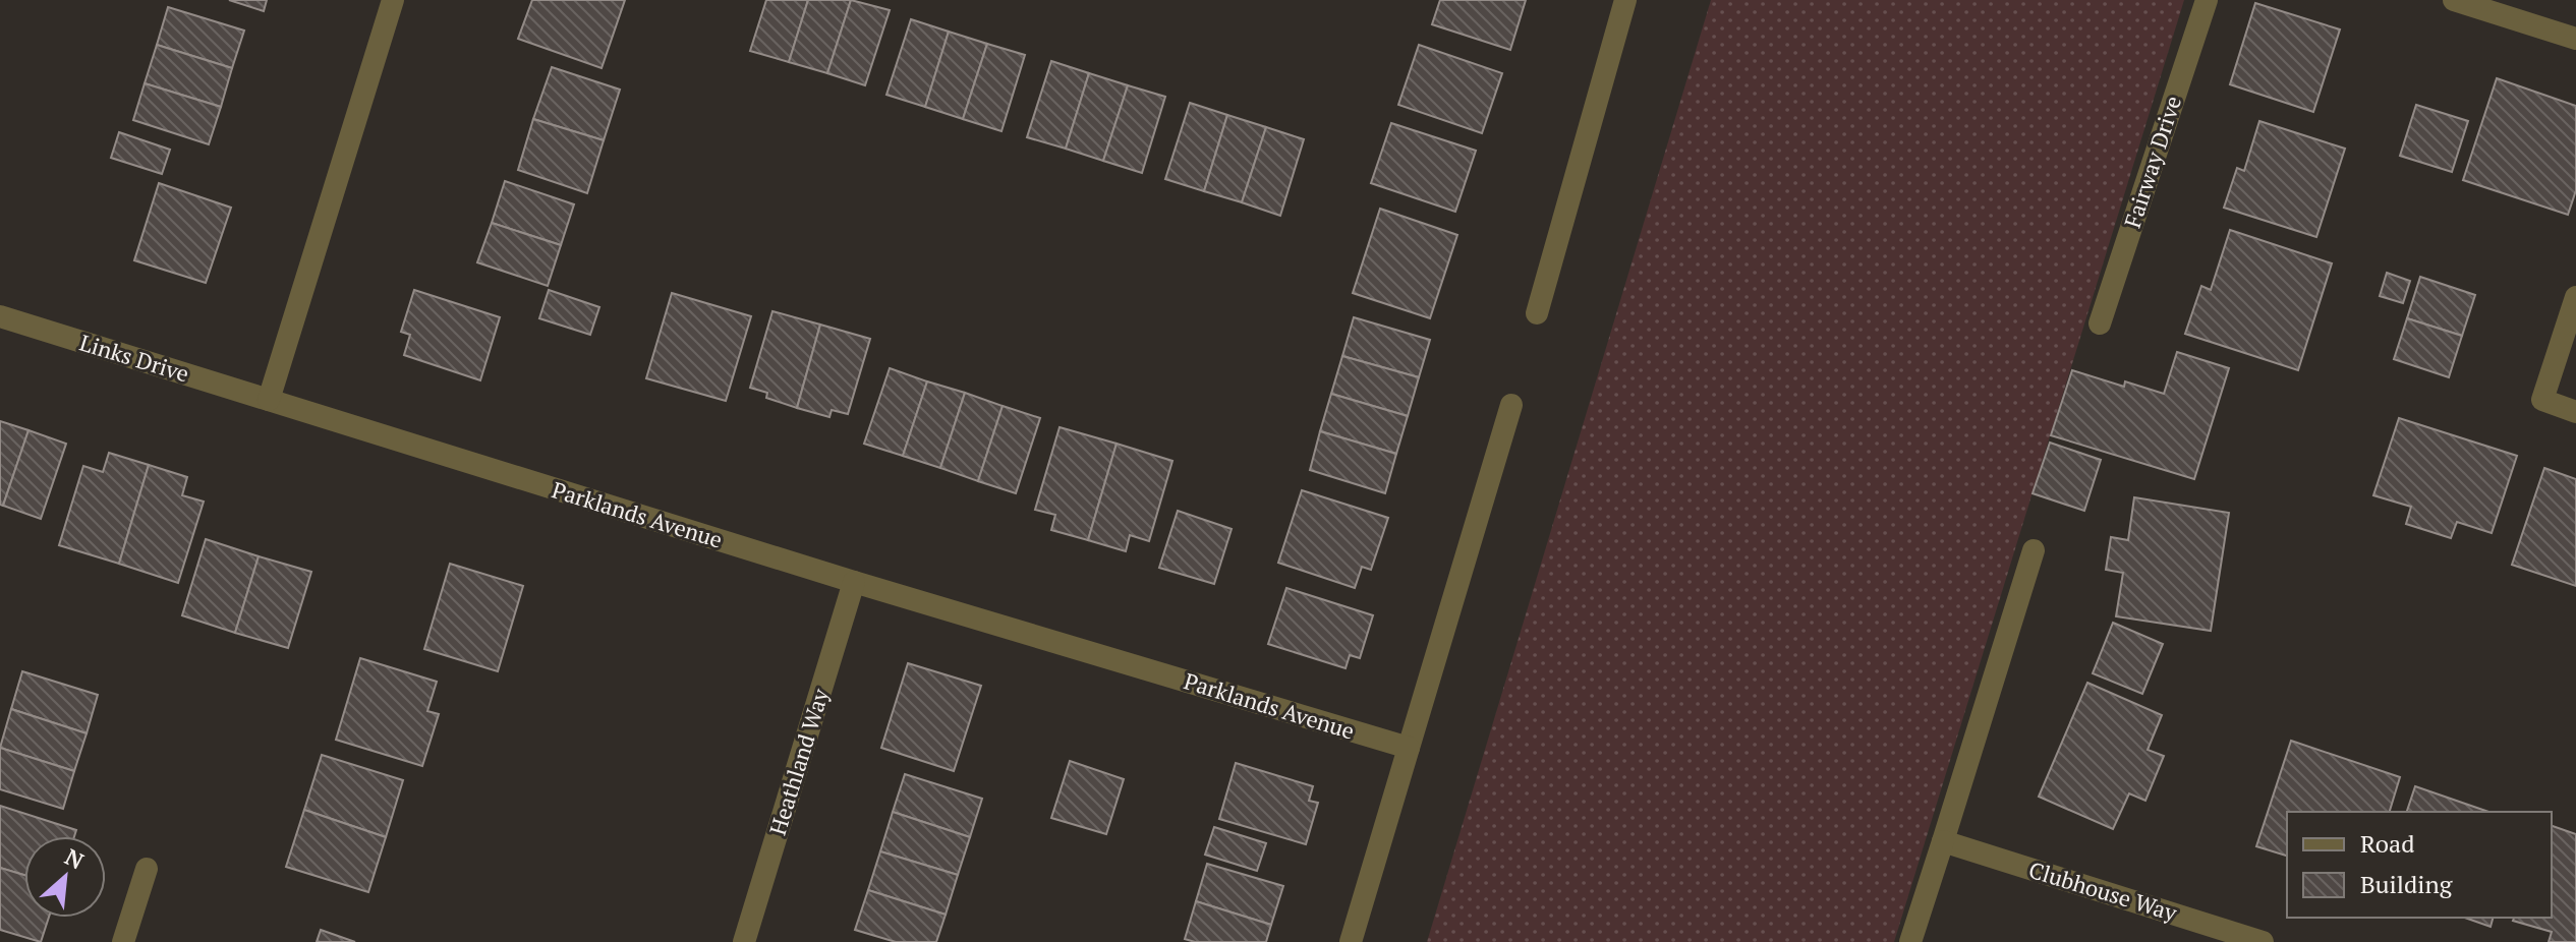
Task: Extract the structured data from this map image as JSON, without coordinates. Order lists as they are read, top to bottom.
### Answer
{
  "streets": {
    "street": [
      "Fairway Drive",
      "Links Drive",
      "Parklands Avenue",
      "Heathland Way",
      "Clubhouse Way"
    ]
  },
  "crossings": [
    ["Links Drive", "Parklands Avenue"],
    ["Parklands Avenue", "Heathland Way"]
  ],
  "legend": ["Road", "Building"],
  "north": "top right"
}
